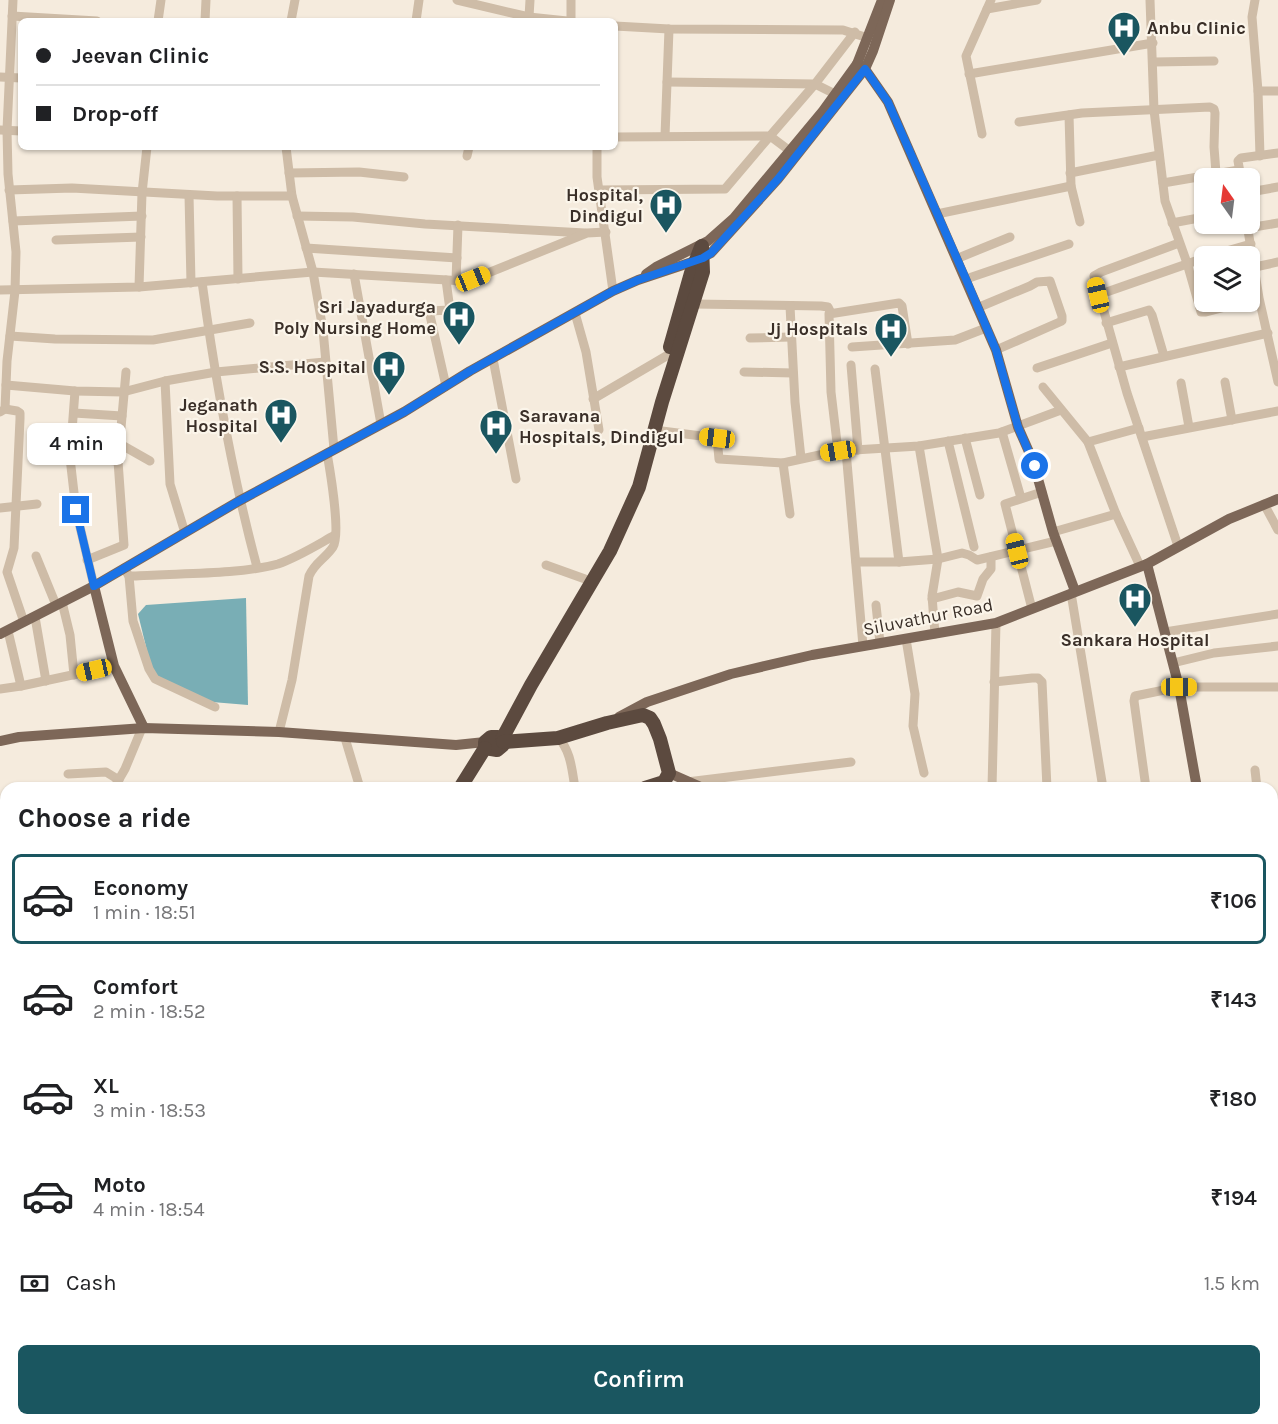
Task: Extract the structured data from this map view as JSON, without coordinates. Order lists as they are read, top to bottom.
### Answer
{
  "streets": {
    "main road": ["Siluvathur Road"]
  },
  "places": {
    "hospital": [
      "Anbu Clinic",
      "Hospital, Dindigul",
      "Sri Jayadurga Poly Nursing Home",
      "Jj Hospitals",
      "S.S. Hospital",
      "Jeganath Hospital",
      "Saravana Hospitals, Dindigul",
      "Sankara Hospital"
    ]
  },
  "north": "top",
  "page": {
    "banner": ["Jeevan Clinic", "Drop-off"],
    "bubble": "4 min",
    "heading": "Choose a ride",
    "list": [
      {
        "name": "Economy",
        "note": "1 min · 18:51",
        "value": "₹106"
      },
      {
        "name": "Comfort",
        "note": "2 min · 18:52",
        "value": "₹143"
      },
      {
        "name": "XL",
        "note": "3 min · 18:53",
        "value": "₹180"
      },
      {
        "name": "Moto",
        "note": "4 min · 18:54",
        "value": "₹194"
      }
    ],
    "pay": ["Cash", "1.5 km"],
    "buttons": "Confirm"
  }
}
